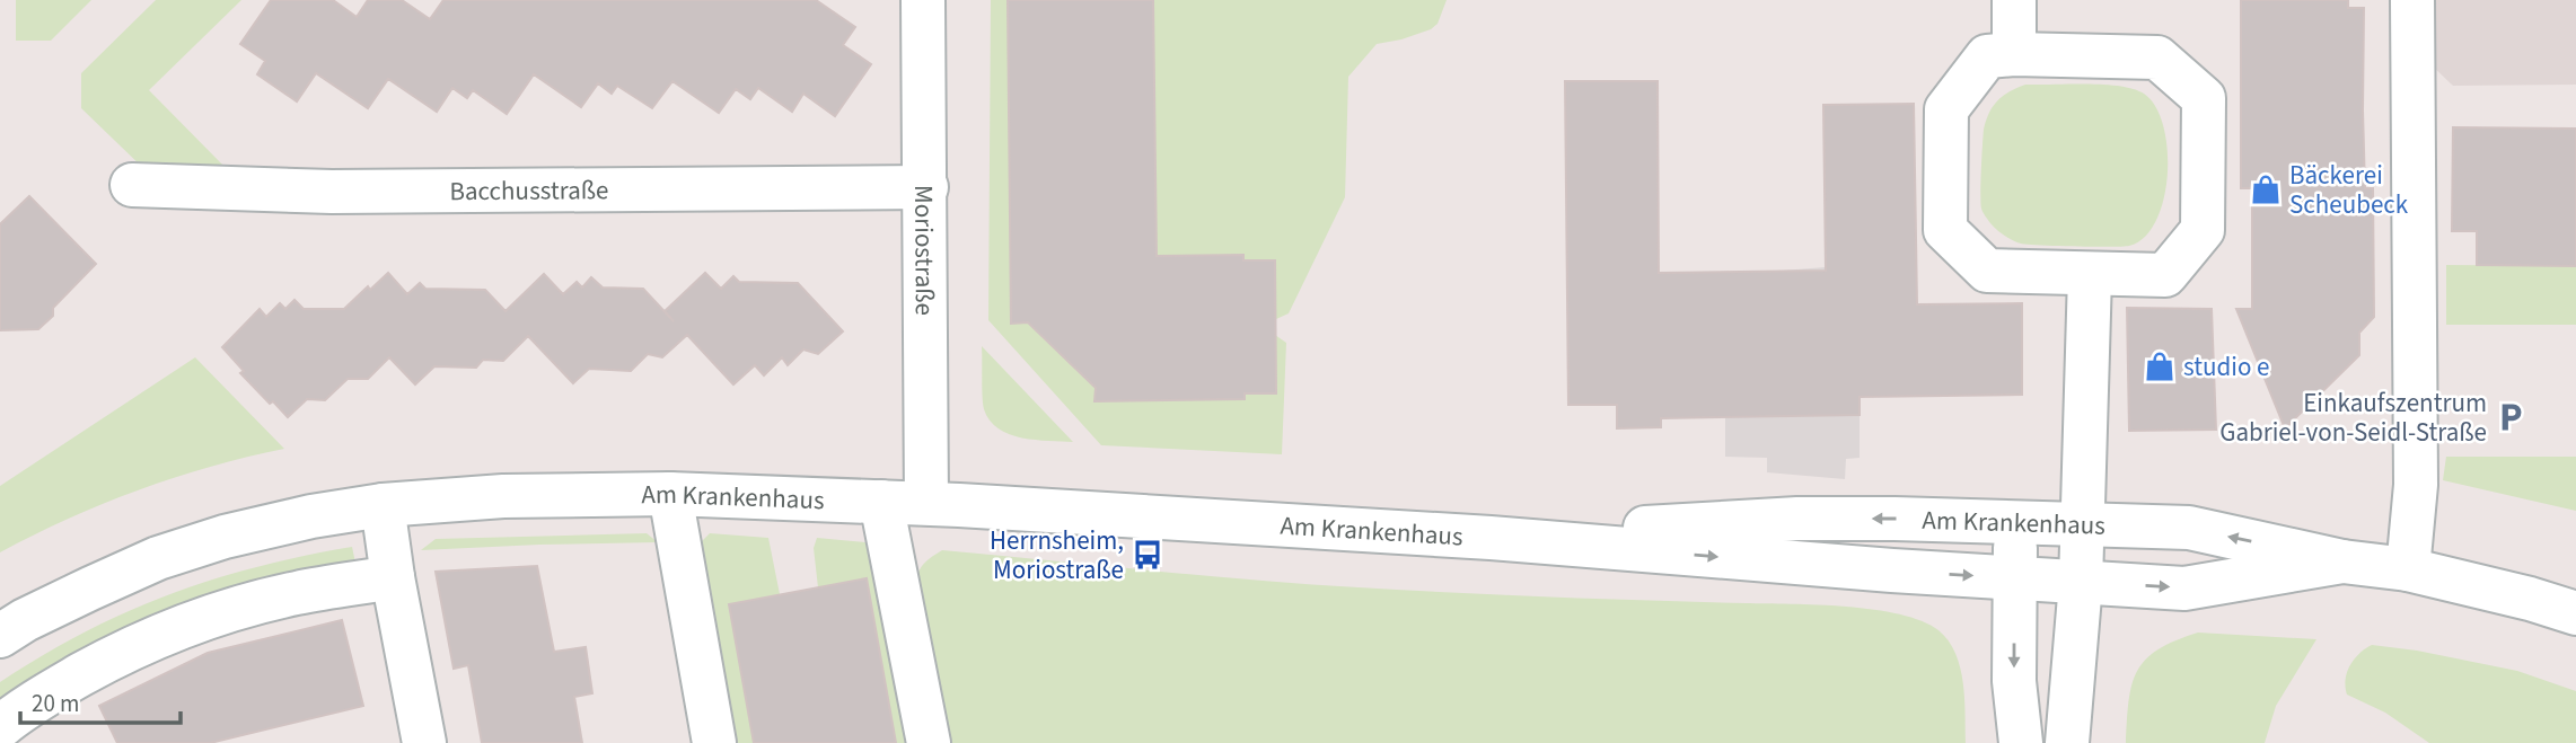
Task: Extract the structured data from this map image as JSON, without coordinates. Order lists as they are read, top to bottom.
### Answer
{
  "streets": {
    "street": ["Bacchusstraße", "Moriostraße", "Am Krankenhaus"]
  },
  "crossings": [
    ["Bacchusstraße", "Moriostraße"],
    ["Moriostraße", "Am Krankenhaus"]
  ],
  "places": {
    "shop": ["Bäckerei Scheubeck", "studio e"],
    "parking": ["Einkaufszentrum Gabriel-von-Seidl-Straße"],
    "bus stop": ["Herrnsheim, Moriostraße"]
  },
  "scale_bar": "20 m"
}
